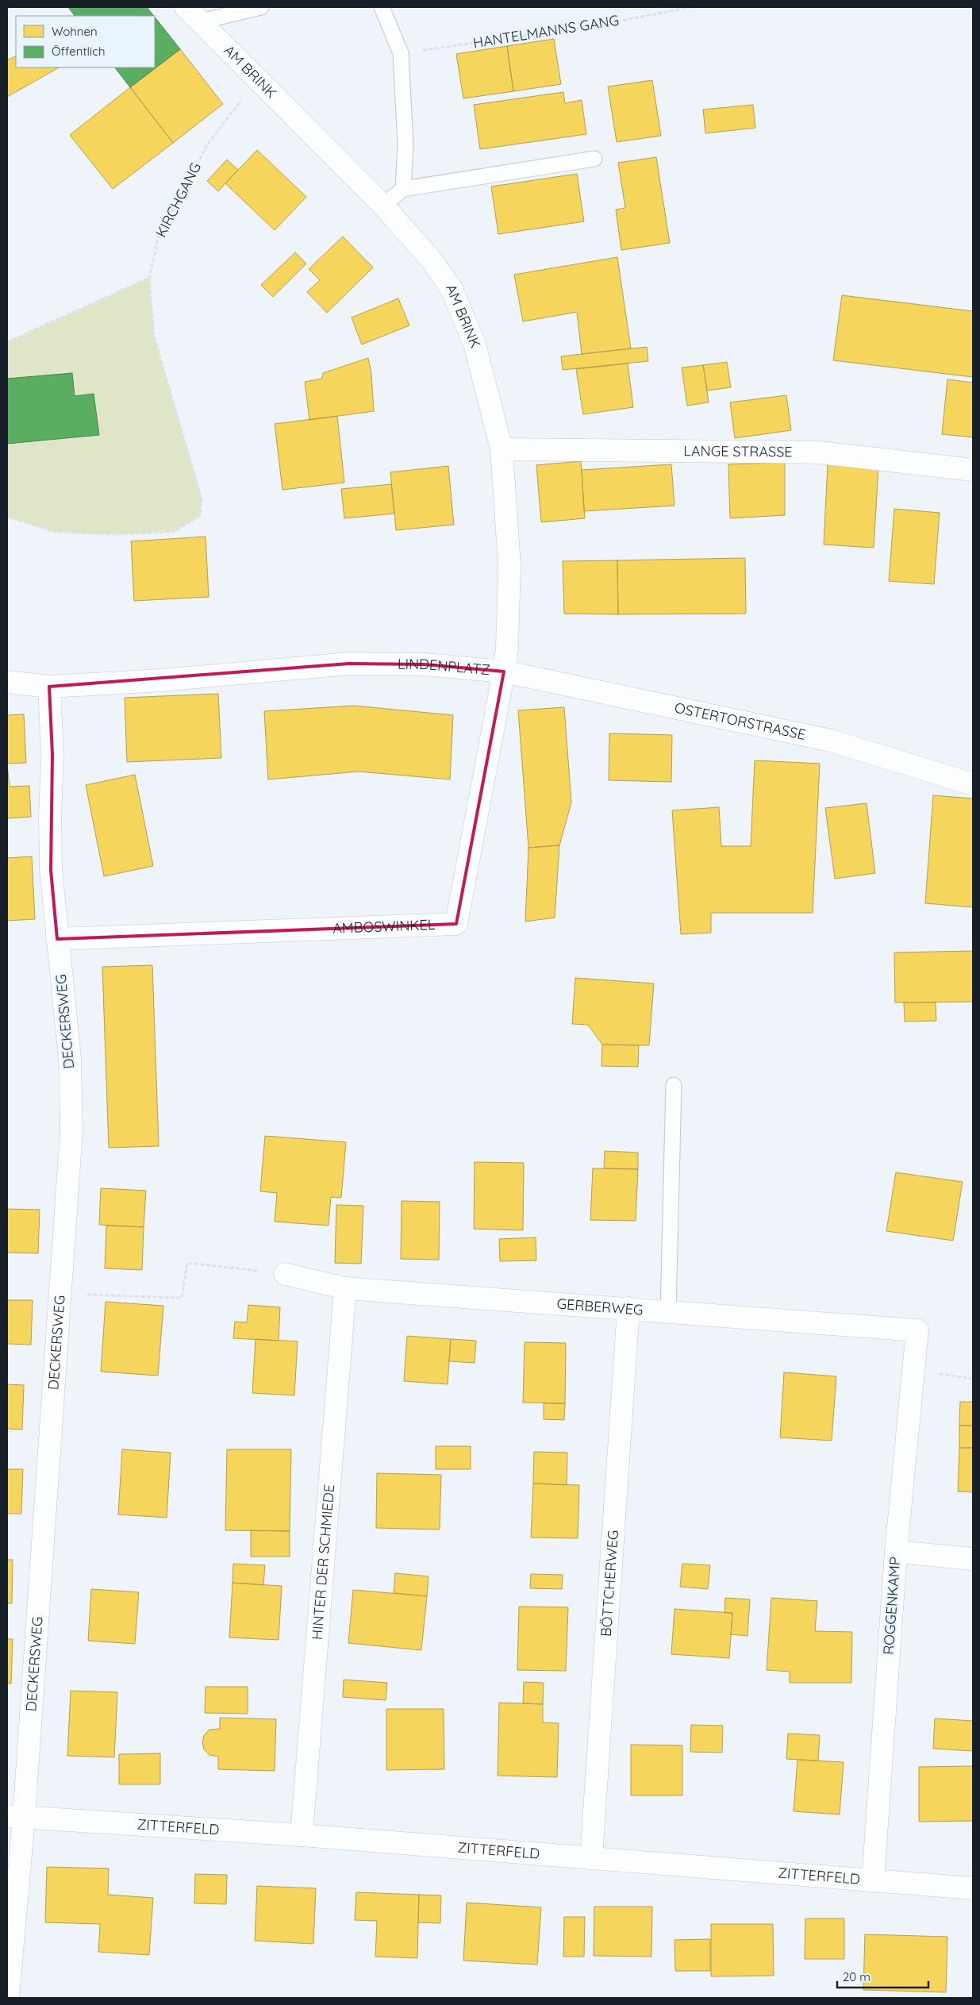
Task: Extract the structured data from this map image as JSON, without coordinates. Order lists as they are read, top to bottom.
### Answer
{
  "streets": {
    "street": [
      "AM BRINK",
      "LANGE STRASSE",
      "LINDENPLATZ",
      "OSTERTORSTRASSE",
      "AMBOSWINKEL",
      "DECKERSWEG",
      "GERBERWEG",
      "HINTER DER SCHMIEDE",
      "BÖTTCHERWEG",
      "ROGGENKAMP",
      "ZITTERFELD"
    ],
    "path": ["HANTELMANNS GANG", "KIRCHGANG"]
  },
  "crossings": [
    ["AM BRINK", "KIRCHGANG"],
    ["AM BRINK", "LANGE STRASSE"],
    ["AM BRINK", "LINDENPLATZ"],
    ["LANGE STRASSE", "LINDENPLATZ"],
    ["LINDENPLATZ", "OSTERTORSTRASSE"],
    ["LINDENPLATZ", "AMBOSWINKEL"],
    ["LINDENPLATZ", "DECKERSWEG"],
    ["OSTERTORSTRASSE", "AMBOSWINKEL"],
    ["AMBOSWINKEL", "DECKERSWEG"],
    ["DECKERSWEG", "ZITTERFELD"],
    ["GERBERWEG", "HINTER DER SCHMIEDE"],
    ["GERBERWEG", "BÖTTCHERWEG"],
    ["GERBERWEG", "ROGGENKAMP"],
    ["HINTER DER SCHMIEDE", "ZITTERFELD"],
    ["BÖTTCHERWEG", "ZITTERFELD"],
    ["ROGGENKAMP", "ZITTERFELD"]
  ],
  "legend": ["Wohnen", "Öffentlich"],
  "scale_bar": "20 m"
}
